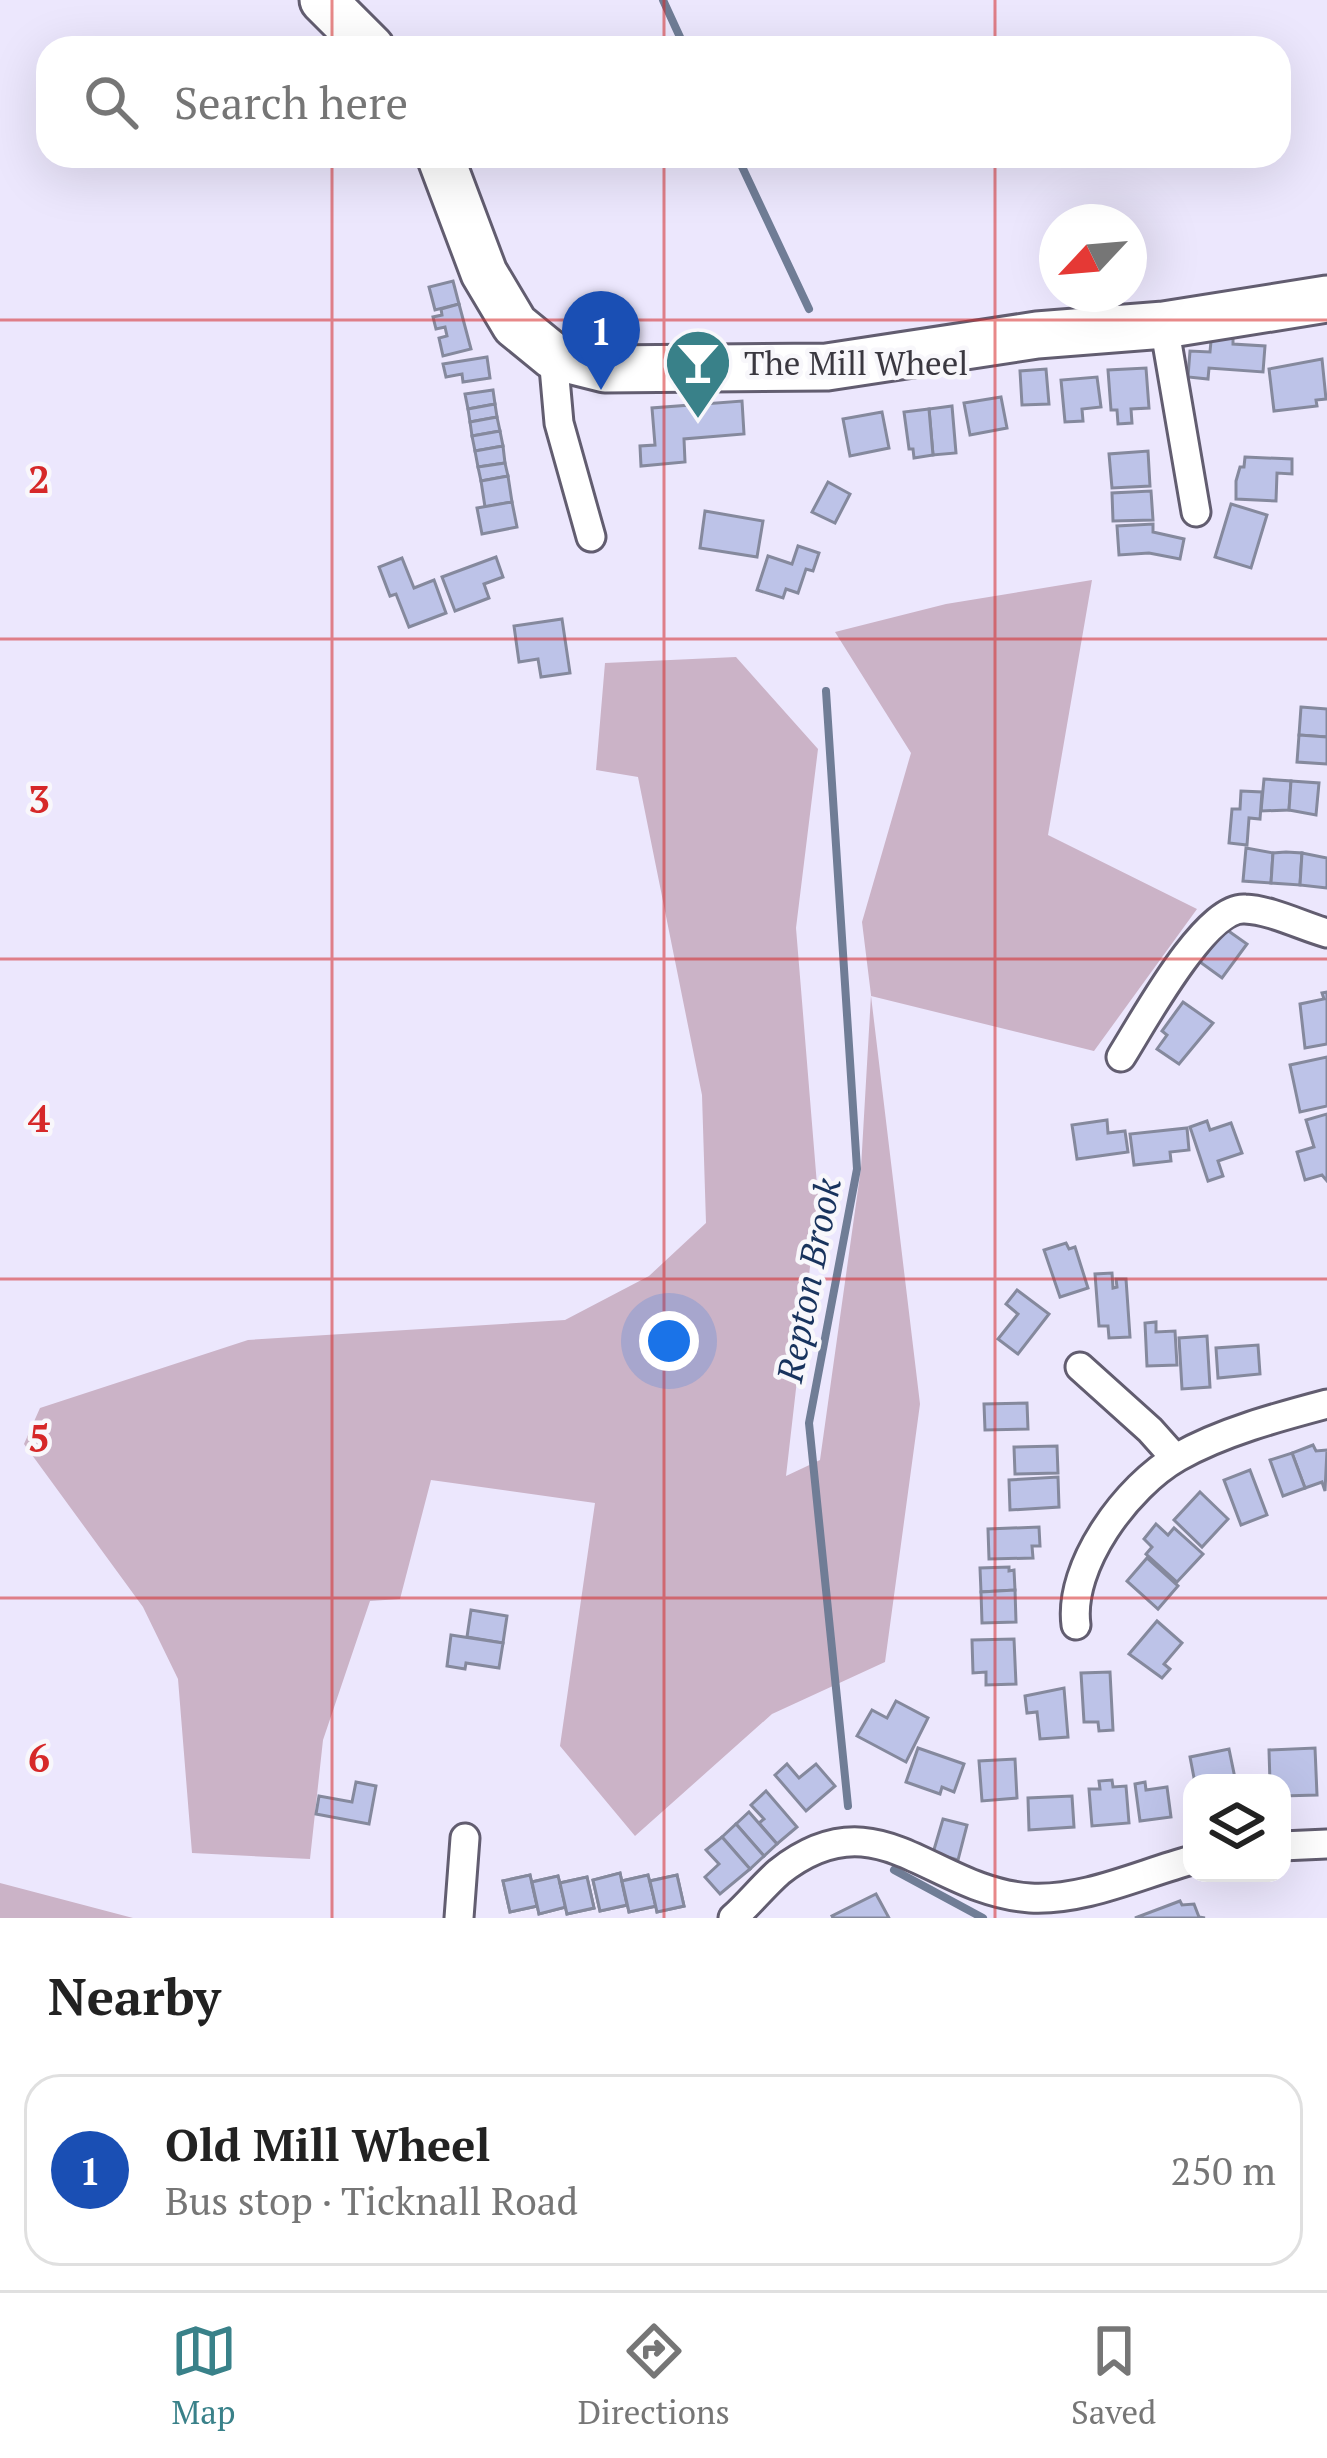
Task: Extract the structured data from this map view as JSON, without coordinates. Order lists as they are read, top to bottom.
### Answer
{
  "water": ["Repton Brook"],
  "places": {
    "bar": ["The Mill Wheel"]
  },
  "north": "bottom left",
  "page": {
    "search": "Search here",
    "pins": "1",
    "heading": "Nearby",
    "list": [
      {
        "mark": "1",
        "name": "Old Mill Wheel",
        "note": "Bus stop · Ticknall Road",
        "value": "250 m"
      }
    ],
    "nav": ["Map", "Directions", "Saved"]
  },
  "grid": {
    "rows": [
      "2",
      "3",
      "4",
      "5",
      "6"
    ]
  }
}
